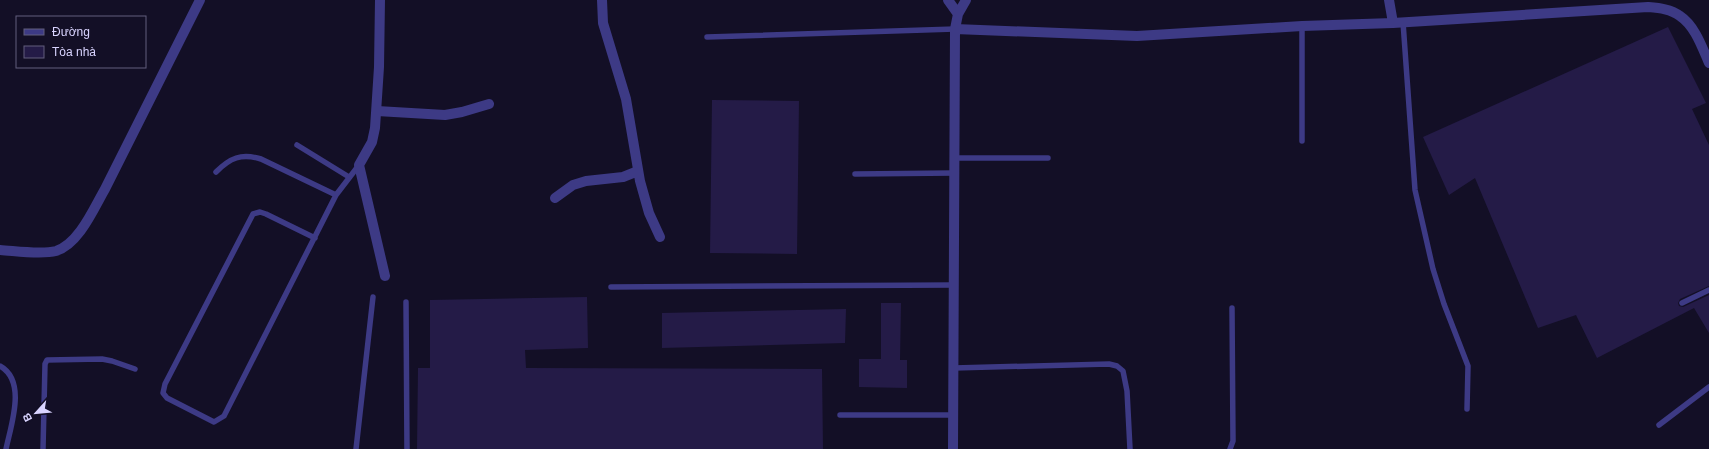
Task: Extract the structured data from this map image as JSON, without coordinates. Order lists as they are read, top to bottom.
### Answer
{
  "legend": ["Đường", "Tòa nhà"],
  "north": "bottom left"
}
